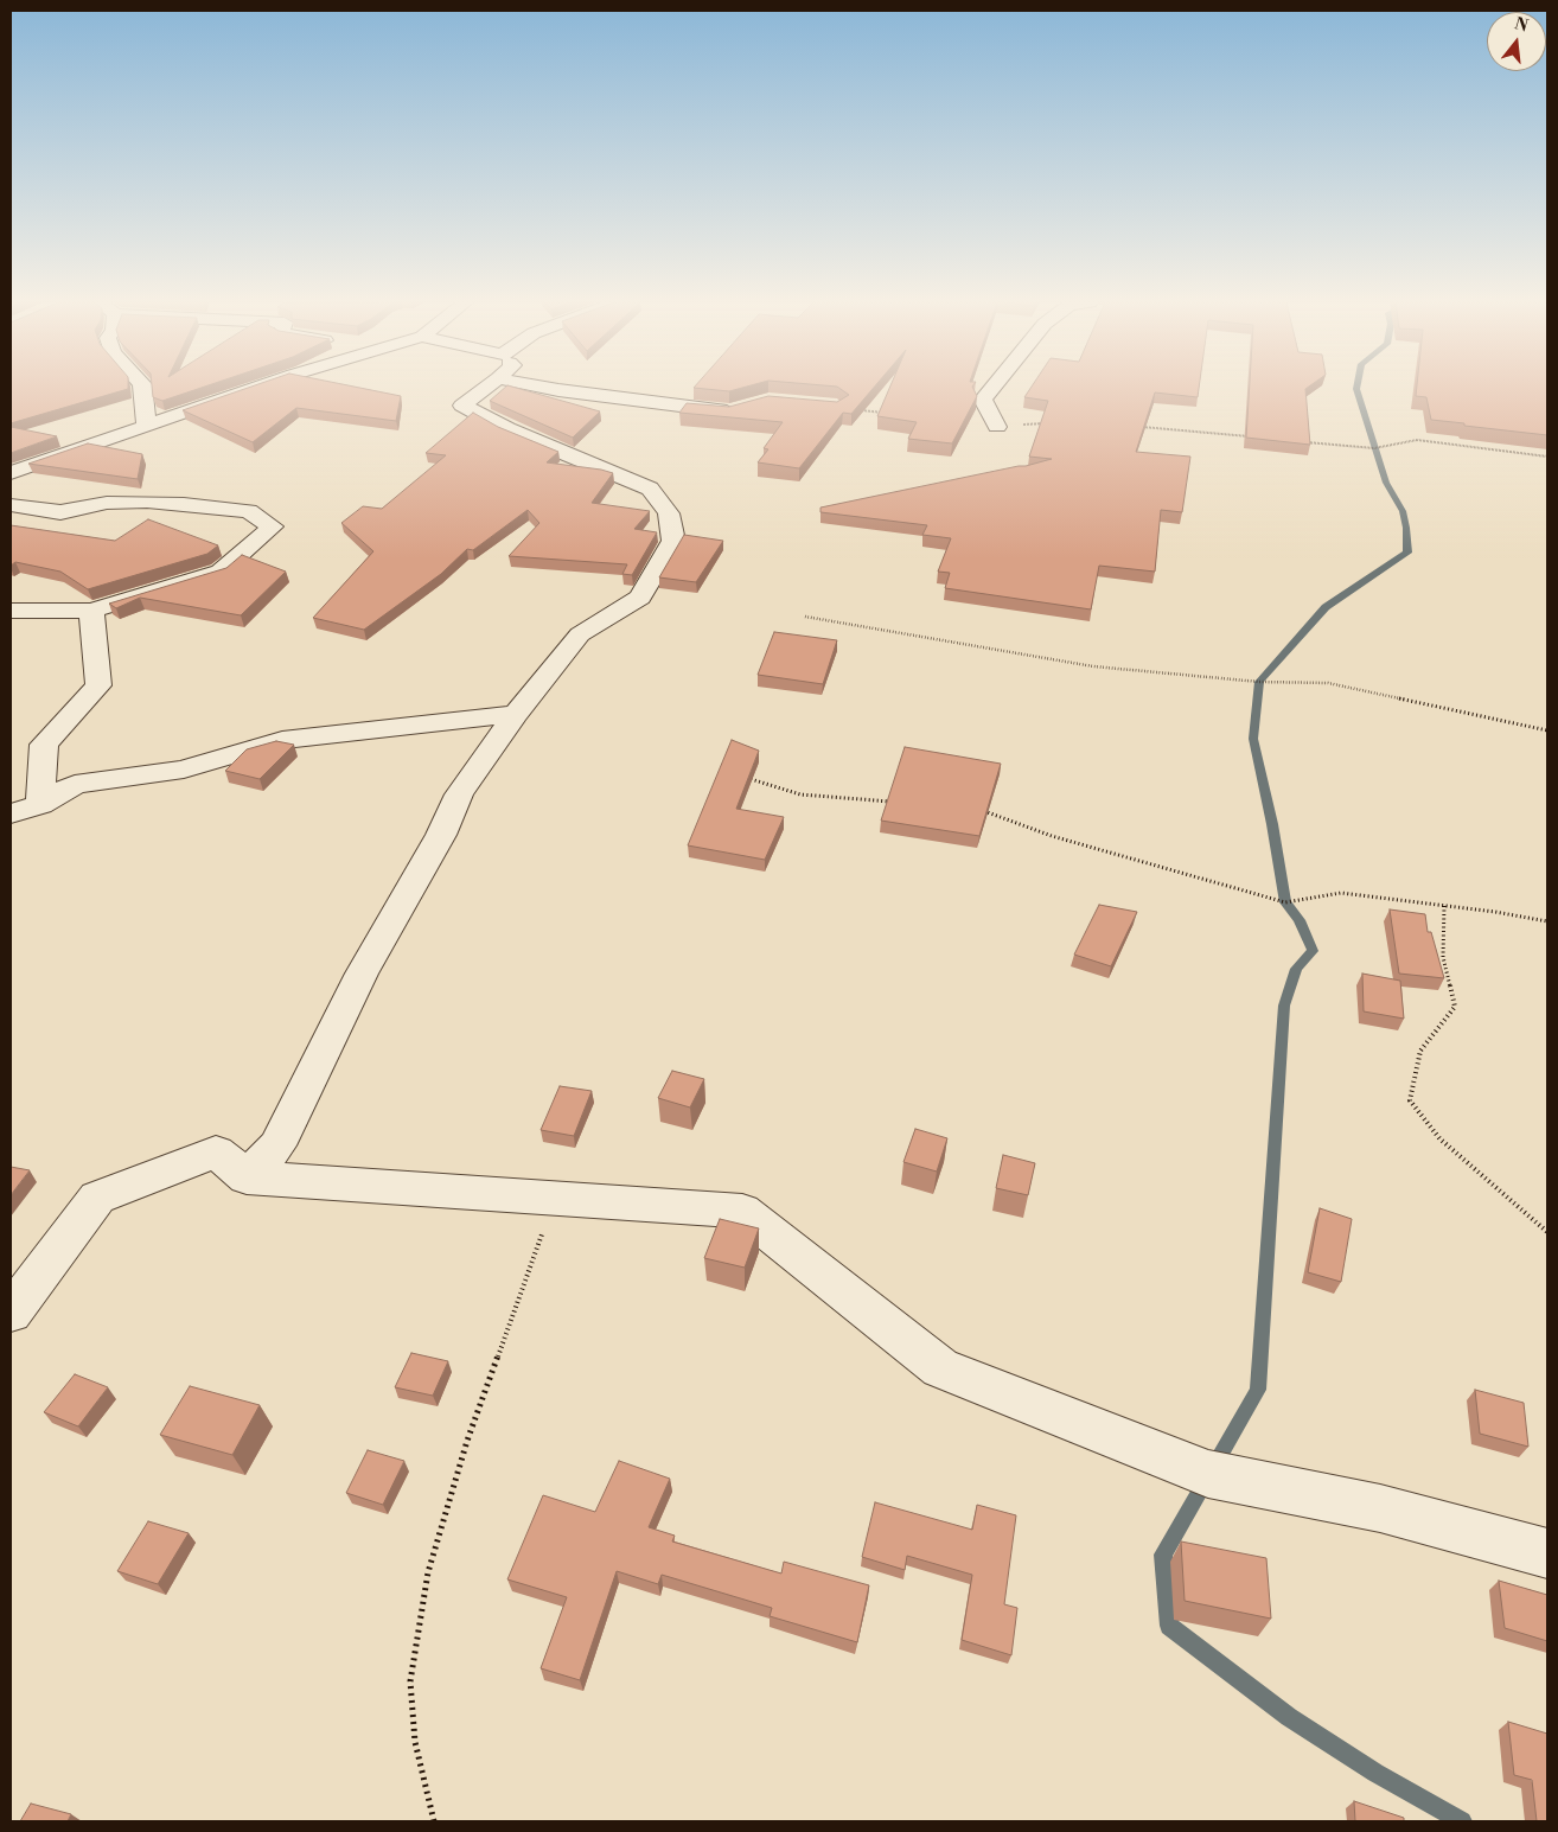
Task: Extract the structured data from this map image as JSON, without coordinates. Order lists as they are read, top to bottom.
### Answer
{
  "north": "top"
}
